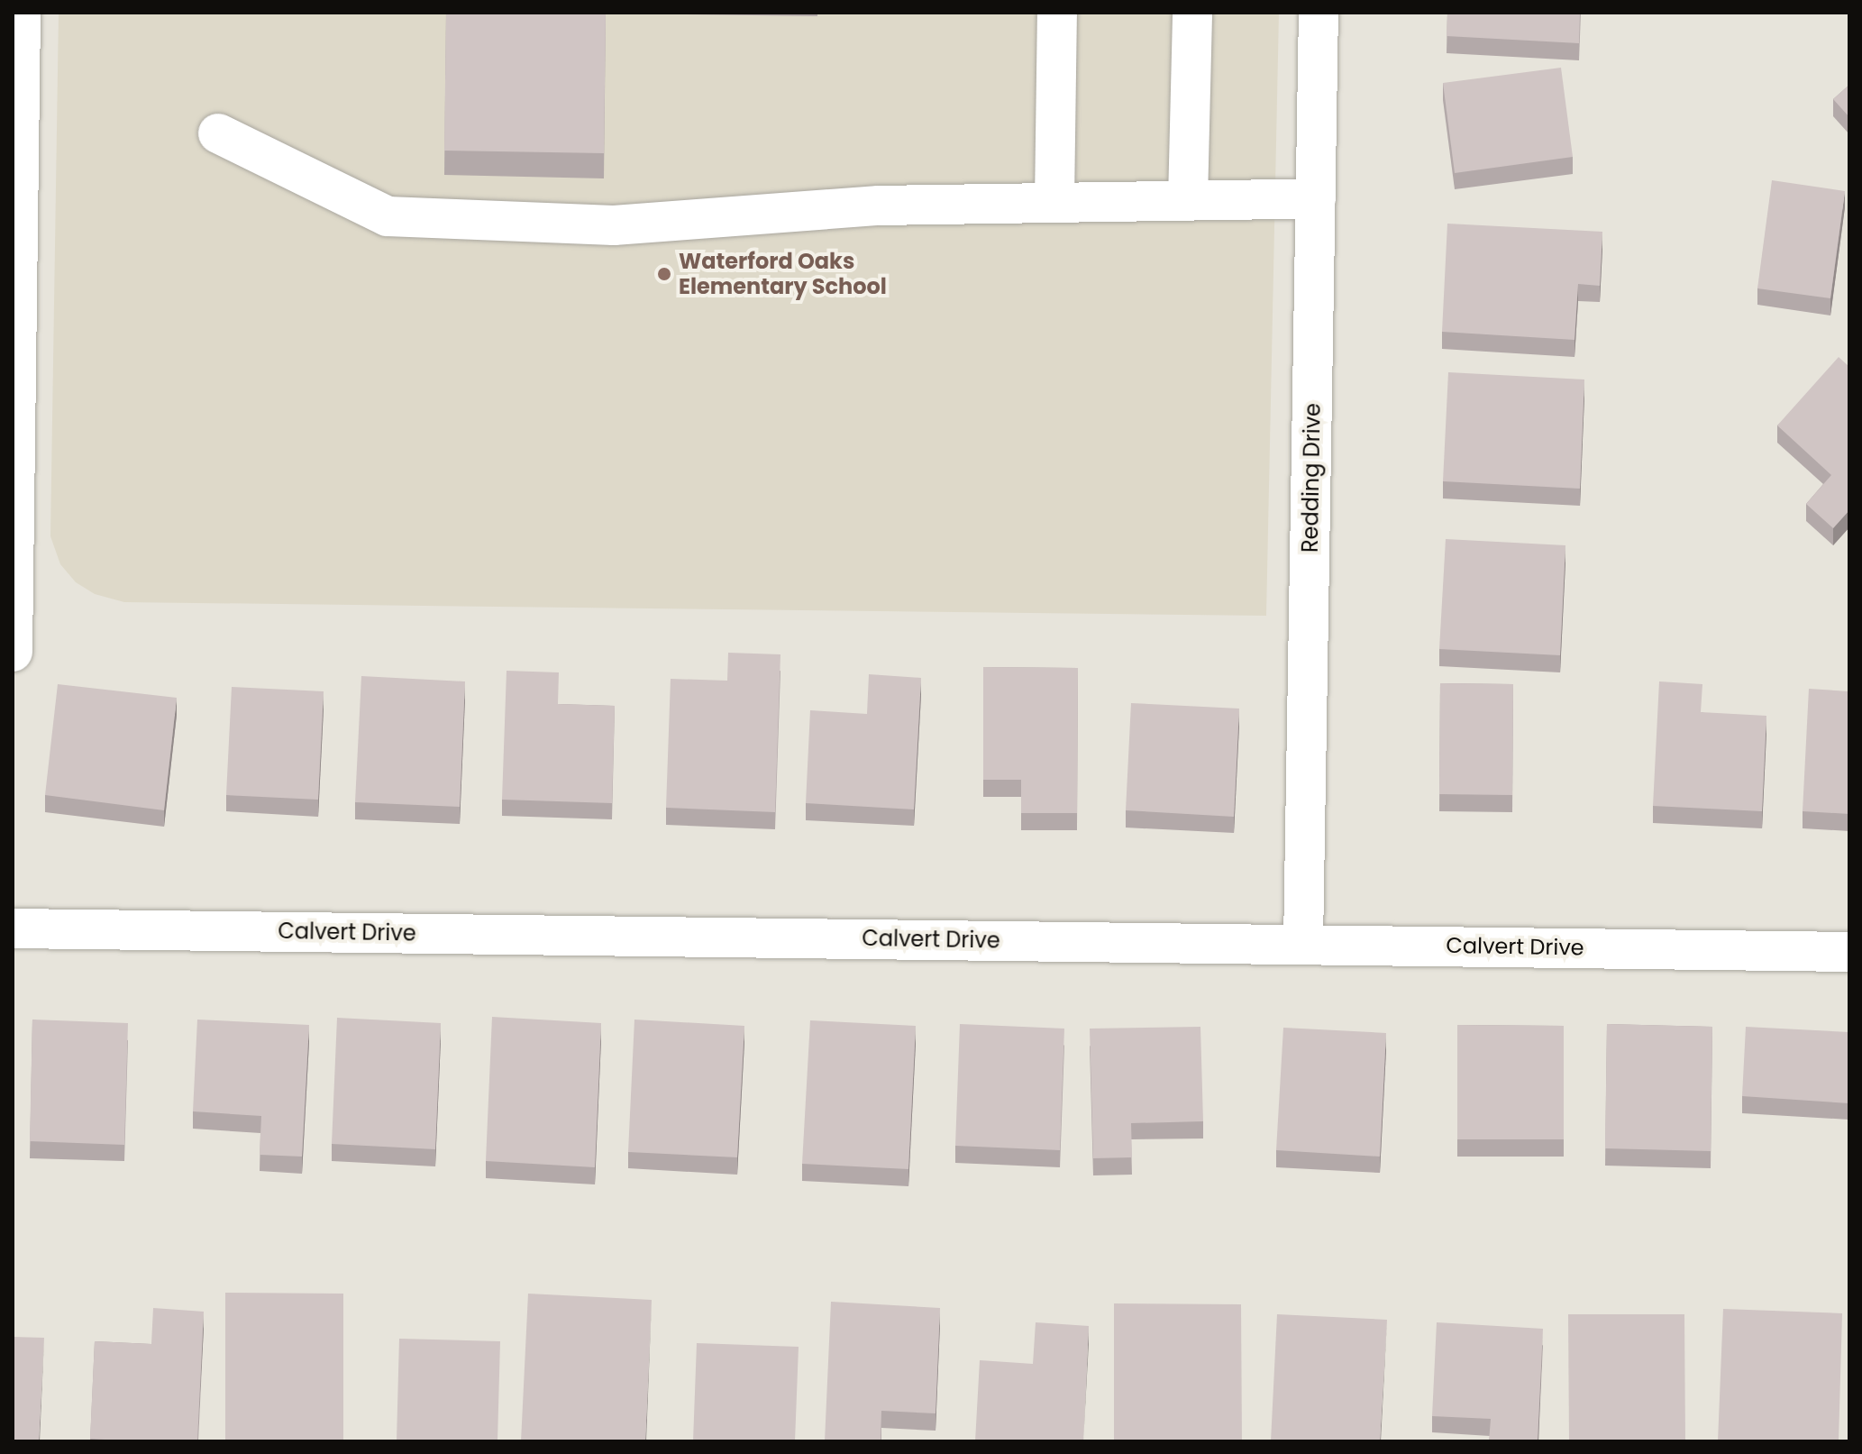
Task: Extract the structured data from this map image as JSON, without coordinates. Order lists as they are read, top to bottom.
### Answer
{
  "streets": {
    "street": ["Redding Drive", "Calvert Drive"]
  },
  "crossings": [
    ["Redding Drive", "Calvert Drive"]
  ],
  "places": ["Waterford Oaks Elementary School"]
}
